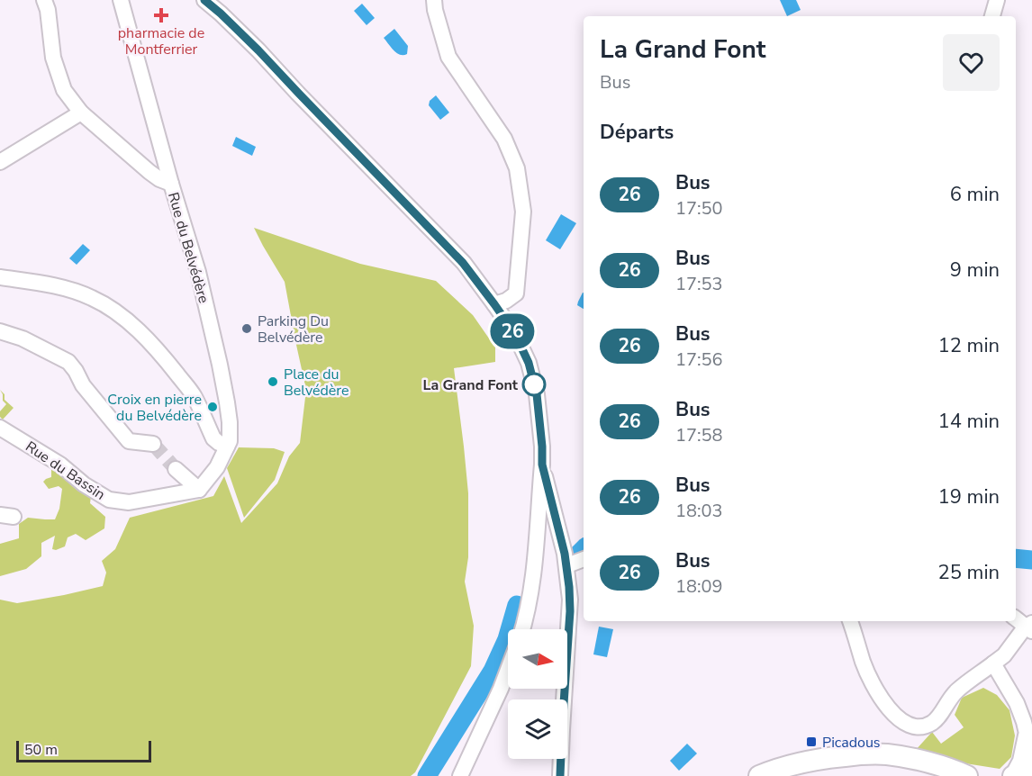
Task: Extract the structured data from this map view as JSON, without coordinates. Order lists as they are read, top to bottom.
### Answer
{
  "streets": {
    "street": ["Rue du Belvédère", "Rue du Bassin"]
  },
  "crossings": [
    ["Rue du Belvédère", "Rue du Bassin"]
  ],
  "places": {
    "health": ["pharmacie de Montferrier"],
    "other": [
      "Parking Du Belvédère",
      "Place du Belvédère",
      "La Grand Font",
      "Croix en pierre du Belvédère"
    ],
    "transit": ["Picadous"]
  },
  "lines": ["bus line 26"],
  "scale_bar": "50 m",
  "north": "right",
  "page": {
    "on_map": "26",
    "heading": [
      ["La Grand Font", "Bus"],
      "Départs"
    ],
    "list": [
      {
        "mark": "26",
        "name": "Bus",
        "note": "17:50",
        "value": "6 min"
      },
      {
        "mark": "26",
        "name": "Bus",
        "note": "17:53",
        "value": "9 min"
      },
      {
        "mark": "26",
        "name": "Bus",
        "note": "17:56",
        "value": "12 min"
      },
      {
        "mark": "26",
        "name": "Bus",
        "note": "17:58",
        "value": "14 min"
      },
      {
        "mark": "26",
        "name": "Bus",
        "note": "18:03",
        "value": "19 min"
      },
      {
        "mark": "26",
        "name": "Bus",
        "note": "18:09",
        "value": "25 min"
      }
    ],
    "scale": "50 m"
  }
}
